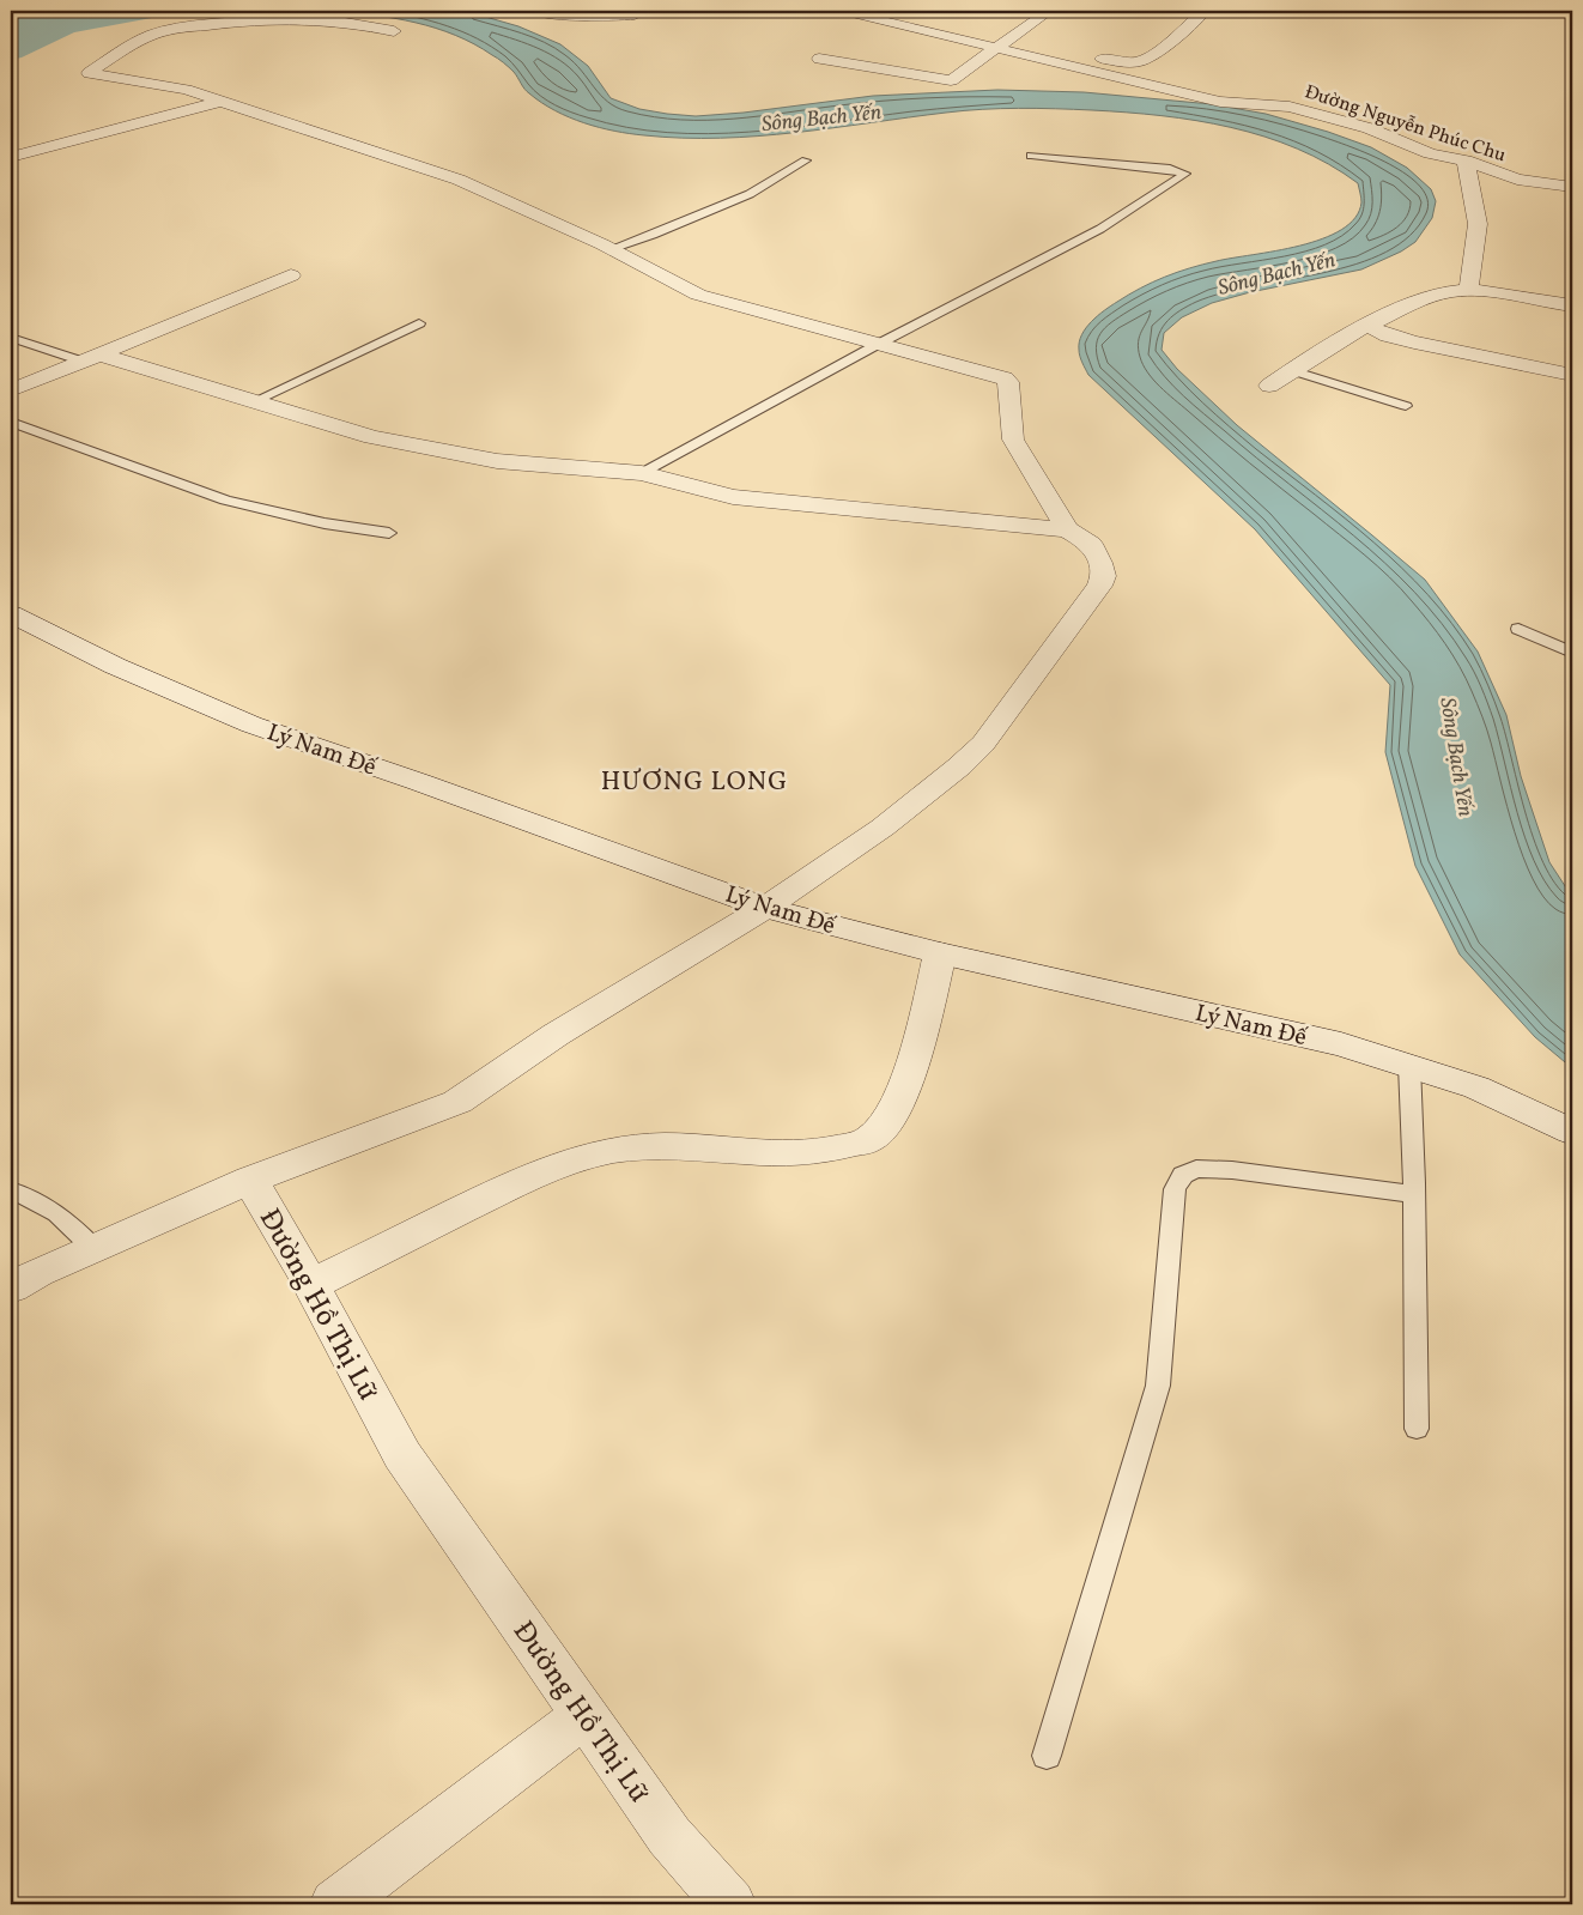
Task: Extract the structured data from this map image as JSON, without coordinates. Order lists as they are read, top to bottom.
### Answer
{
  "streets": {
    "street": ["Đường Nguyễn Phúc Chu", "Lý Nam Đế", "Đường Hồ Thị Lữ"]
  },
  "crossings": [
    ["Lý Nam Đế", "Đường Hồ Thị Lữ"]
  ],
  "districts": ["HƯƠNG LONG"],
  "water": ["Sông Bạch Yến"]
}
